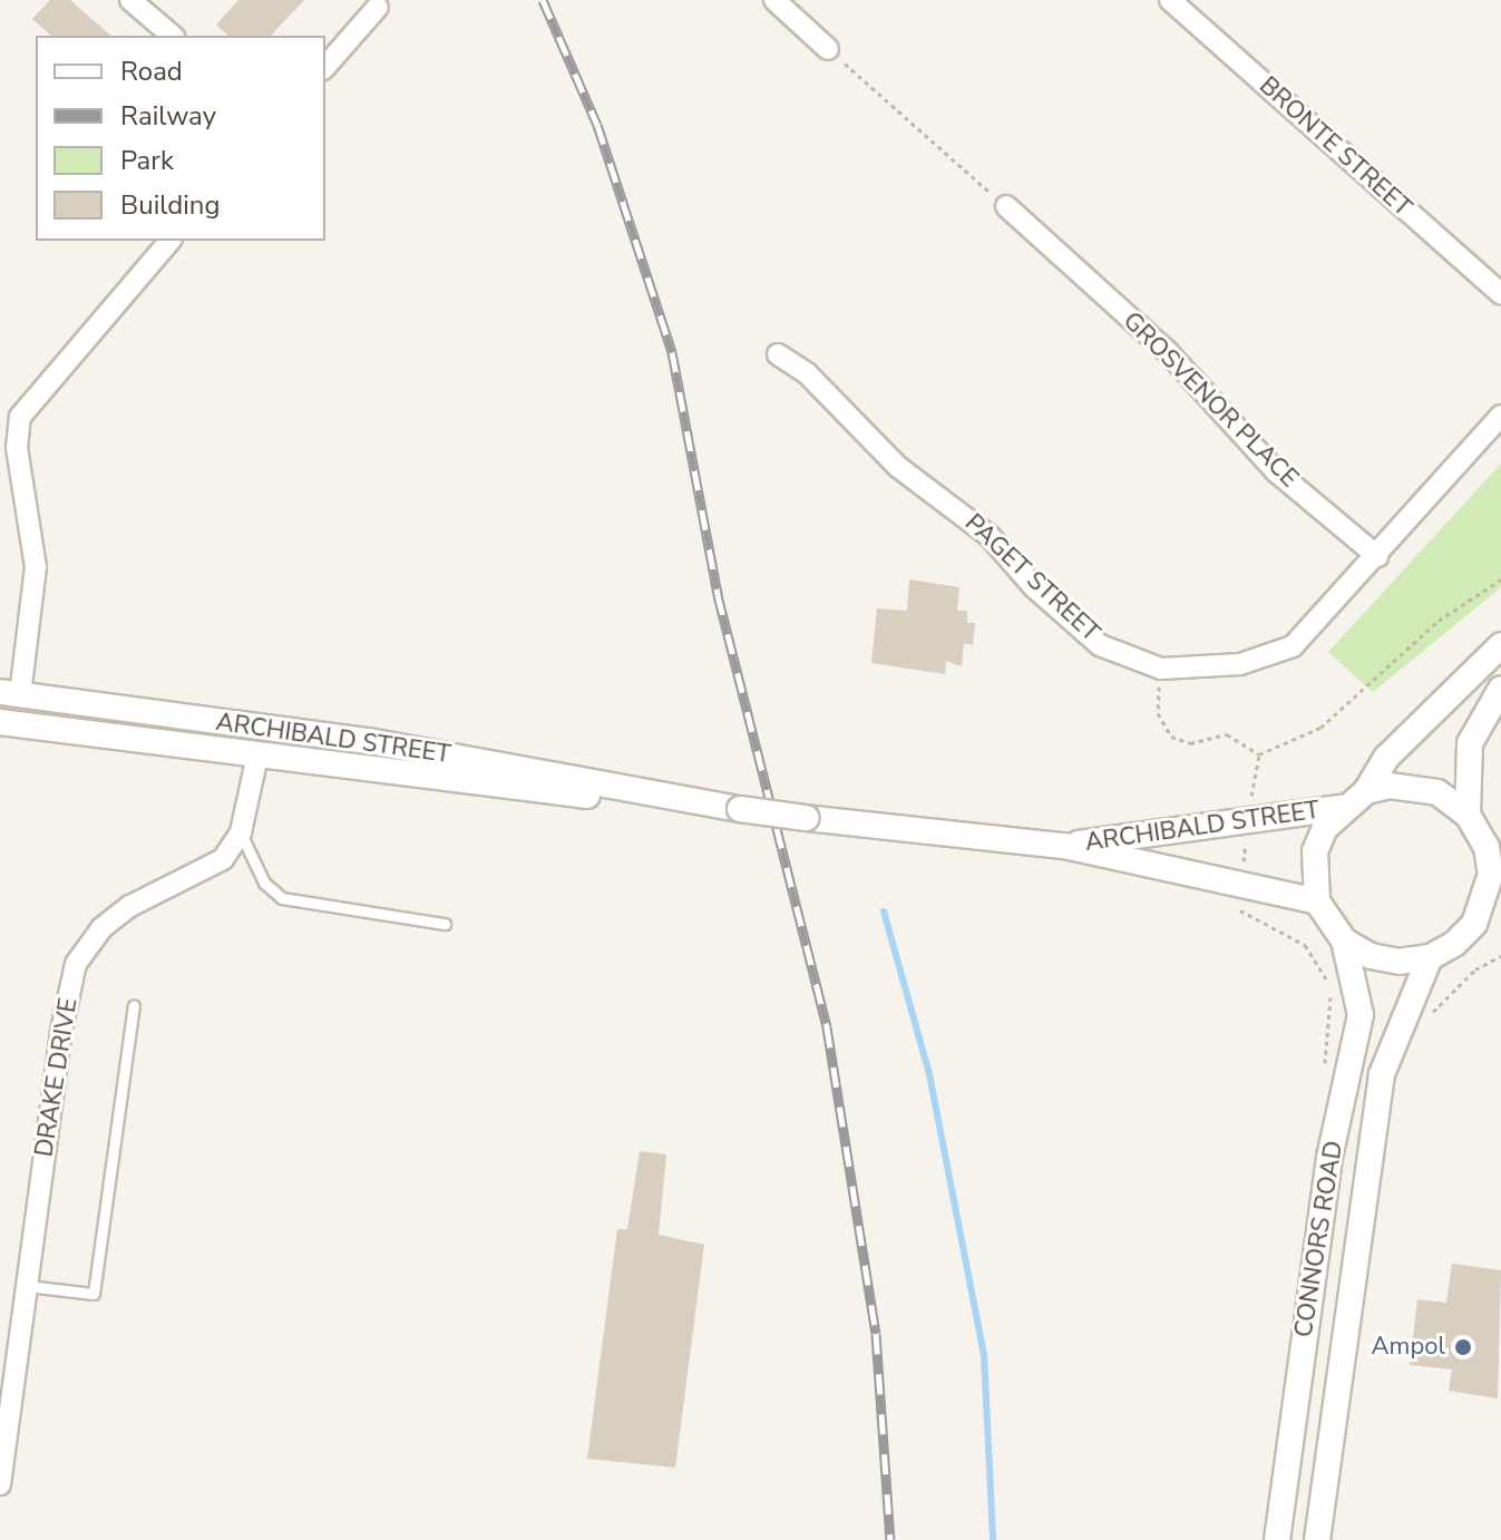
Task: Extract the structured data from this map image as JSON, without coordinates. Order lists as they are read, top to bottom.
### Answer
{
  "streets": {
    "street": [
      "BRONTE STREET",
      "GROSVENOR PLACE",
      "PAGET STREET",
      "ARCHIBALD STREET",
      "DRAKE DRIVE",
      "CONNORS ROAD"
    ]
  },
  "crossings": [
    ["GROSVENOR PLACE", "PAGET STREET"],
    ["ARCHIBALD STREET", "DRAKE DRIVE"],
    ["ARCHIBALD STREET", "CONNORS ROAD"]
  ],
  "places": ["Ampol"],
  "legend": [
    "Road",
    "Railway",
    "Park",
    "Building"
  ]
}
